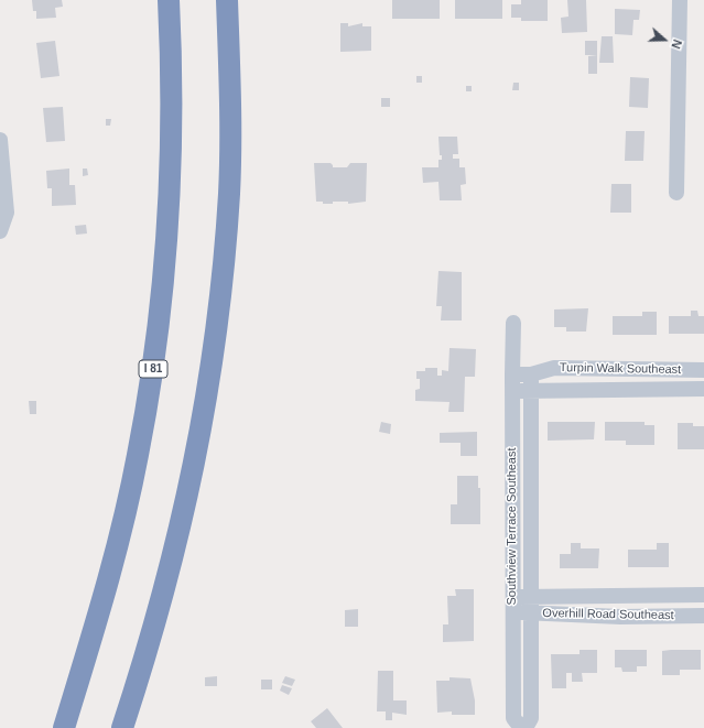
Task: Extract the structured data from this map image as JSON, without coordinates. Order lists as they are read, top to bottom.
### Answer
{
  "streets": {
    "highway": ["I 81"],
    "street": ["Turpin Walk Southeast", "Southview Terrace Southeast", "Overhill Road Southeast"]
  },
  "crossings": [
    ["Turpin Walk Southeast", "Southview Terrace Southeast"],
    ["Southview Terrace Southeast", "Overhill Road Southeast"]
  ],
  "north": "right"
}
